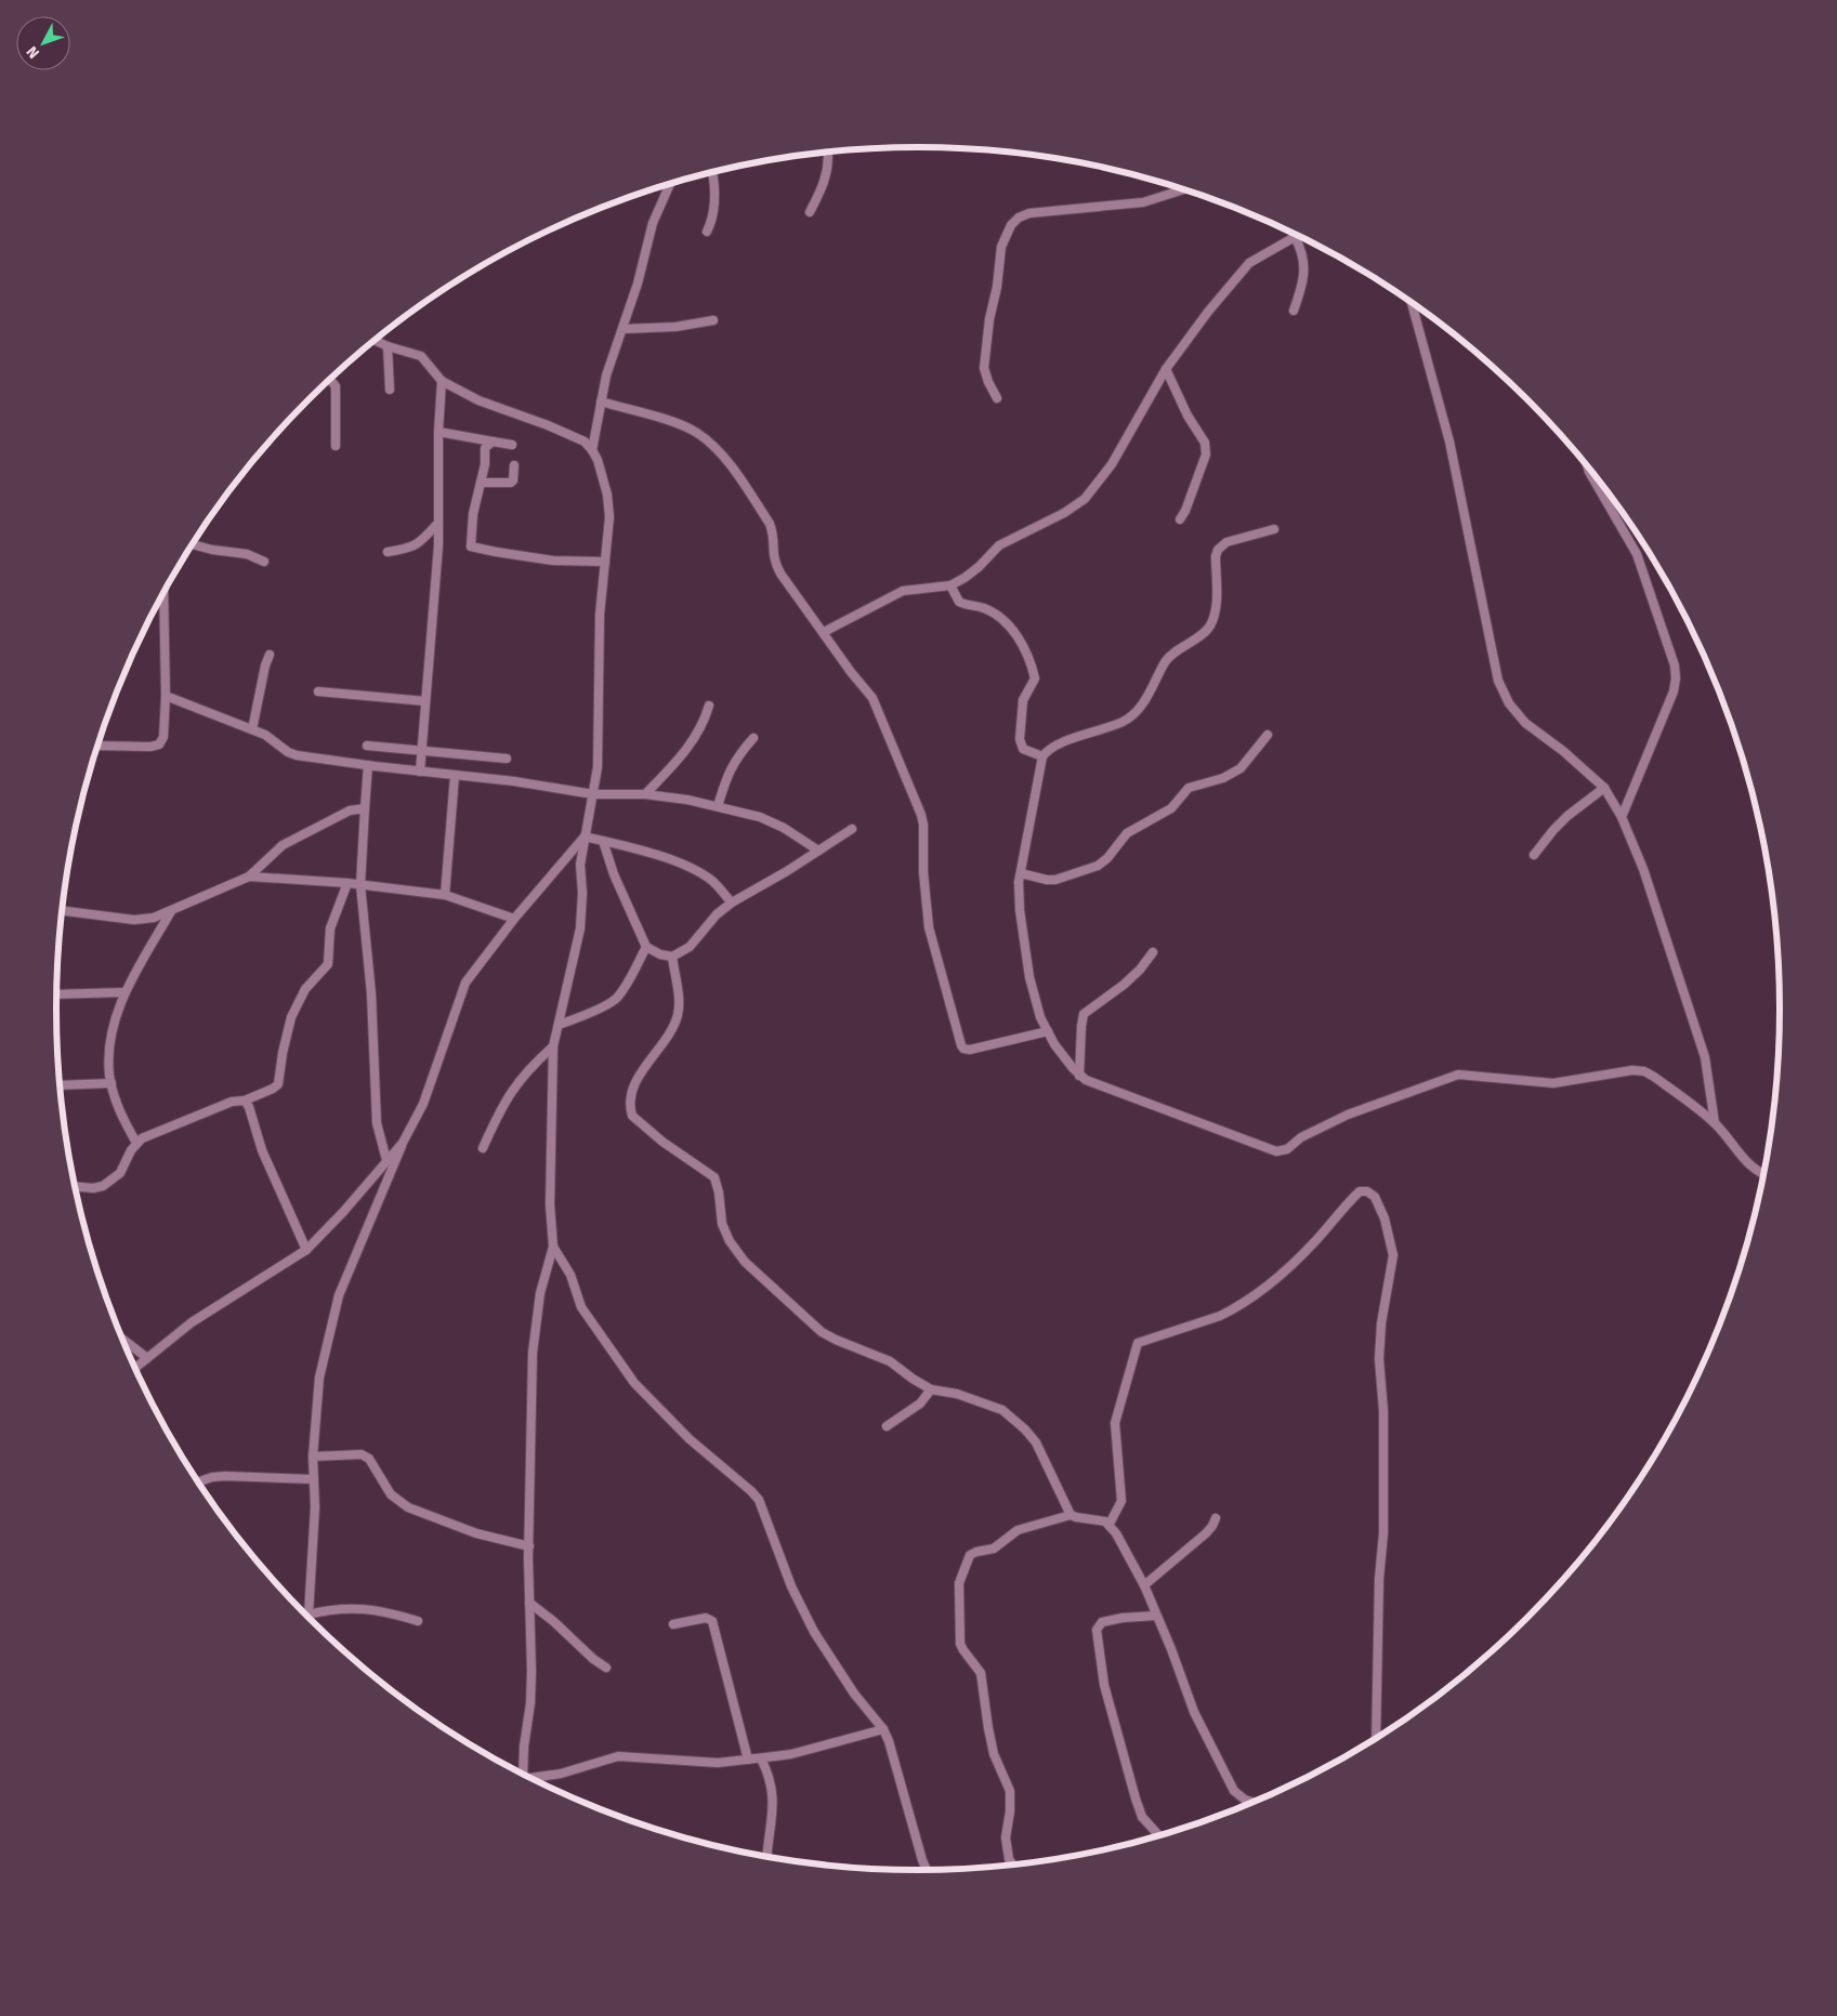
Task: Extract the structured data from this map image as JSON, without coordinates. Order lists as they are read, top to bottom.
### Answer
{
  "north": "bottom left"
}
